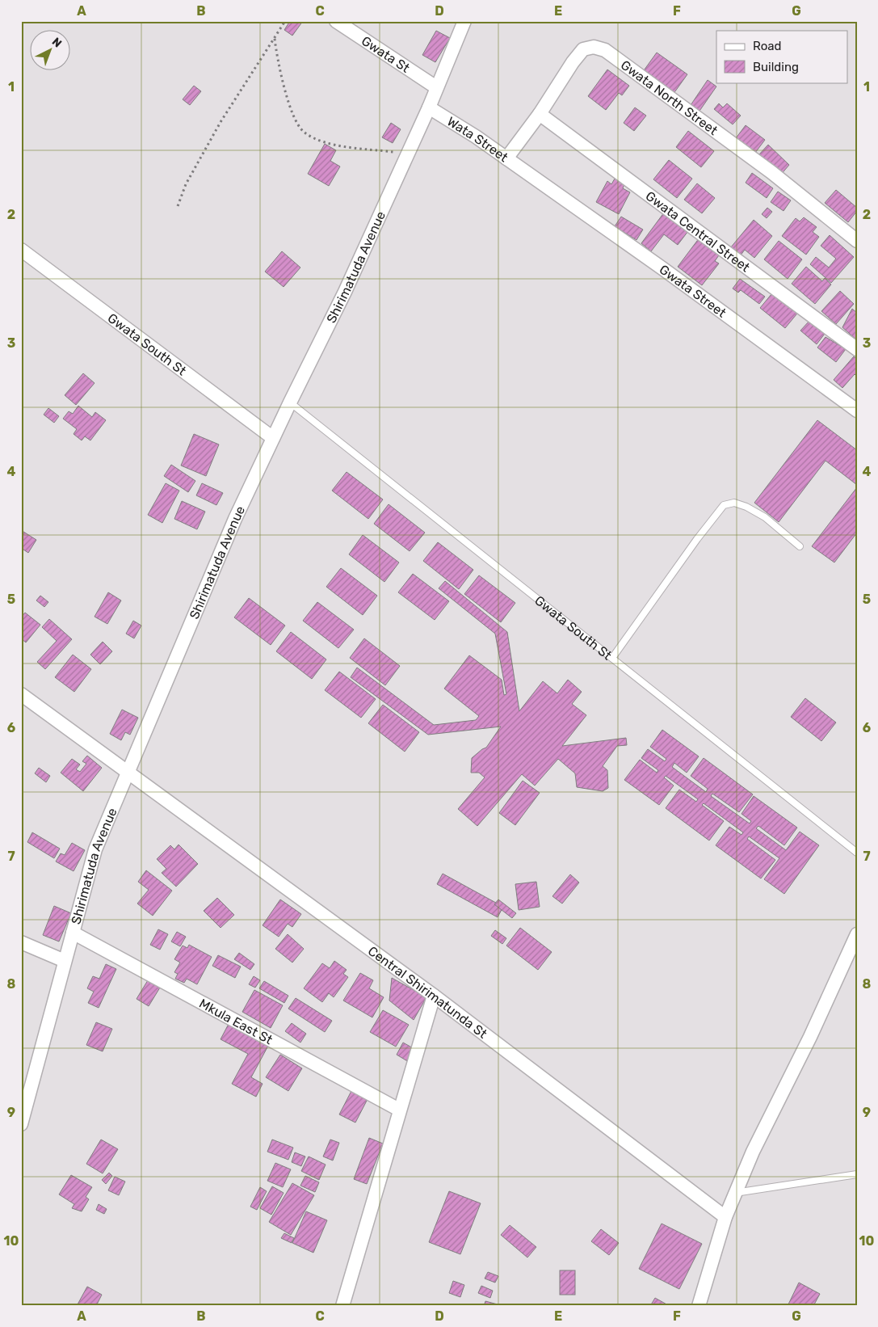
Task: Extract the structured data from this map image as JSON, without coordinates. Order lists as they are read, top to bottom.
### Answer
{
  "streets": {
    "street": [
      "Gwata St",
      "Gwata North Street",
      "Wata Street",
      "Gwata Central Street",
      "Shirimatuda Avenue",
      "Gwata Street",
      "Gwata South St",
      "Central Shirimatunda St",
      "Mkula East St"
    ]
  },
  "crossings": [
    ["Gwata St", "Shirimatuda Avenue"],
    ["Gwata North Street", "Wata Street"],
    ["Gwata North Street", "Gwata Central Street"],
    ["Wata Street", "Shirimatuda Avenue"],
    ["Wata Street", "Gwata Street"],
    ["Shirimatuda Avenue", "Gwata South St"],
    ["Shirimatuda Avenue", "Central Shirimatunda St"],
    ["Shirimatuda Avenue", "Mkula East St"]
  ],
  "legend": ["Road", "Building"],
  "north": "top right",
  "grid": {
    "columns": [
      "A",
      "B",
      "C",
      "D",
      "E",
      "F",
      "G"
    ],
    "rows": [
      "1",
      "2",
      "3",
      "4",
      "5",
      "6",
      "7",
      "8",
      "9",
      "10"
    ]
  }
}
